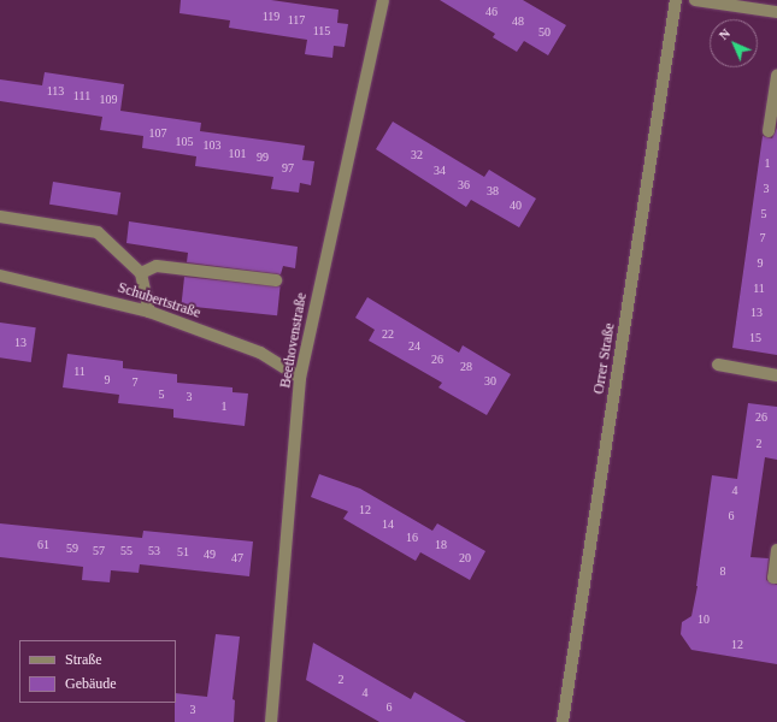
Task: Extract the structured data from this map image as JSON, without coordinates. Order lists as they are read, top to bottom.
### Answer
{
  "streets": {
    "street": ["Schubertstraße", "Beethovenstraße", "Orrer Straße"]
  },
  "crossings": [
    ["Schubertstraße", "Beethovenstraße"]
  ],
  "house_numbers": [
    "46",
    "119",
    "117",
    "48",
    "115",
    "50",
    "113",
    "111",
    "109",
    "107",
    "105",
    "103",
    "101",
    "32",
    "99",
    "1",
    "97",
    "34",
    "36",
    "3",
    "38",
    "40",
    "5",
    "7",
    "9",
    "11",
    "13",
    "22",
    "15",
    "13",
    "24",
    "26",
    "28",
    "11",
    "9",
    "30",
    "7",
    "5",
    "3",
    "1",
    "26",
    "2",
    "4",
    "12",
    "6",
    "14",
    "16",
    "61",
    "18",
    "59",
    "57",
    "55",
    "53",
    "51",
    "49",
    "47",
    "20",
    "8",
    "10",
    "12",
    "2",
    "4",
    "6",
    "3"
  ],
  "legend": ["Straße", "Gebäude"],
  "north": "top left"
}
